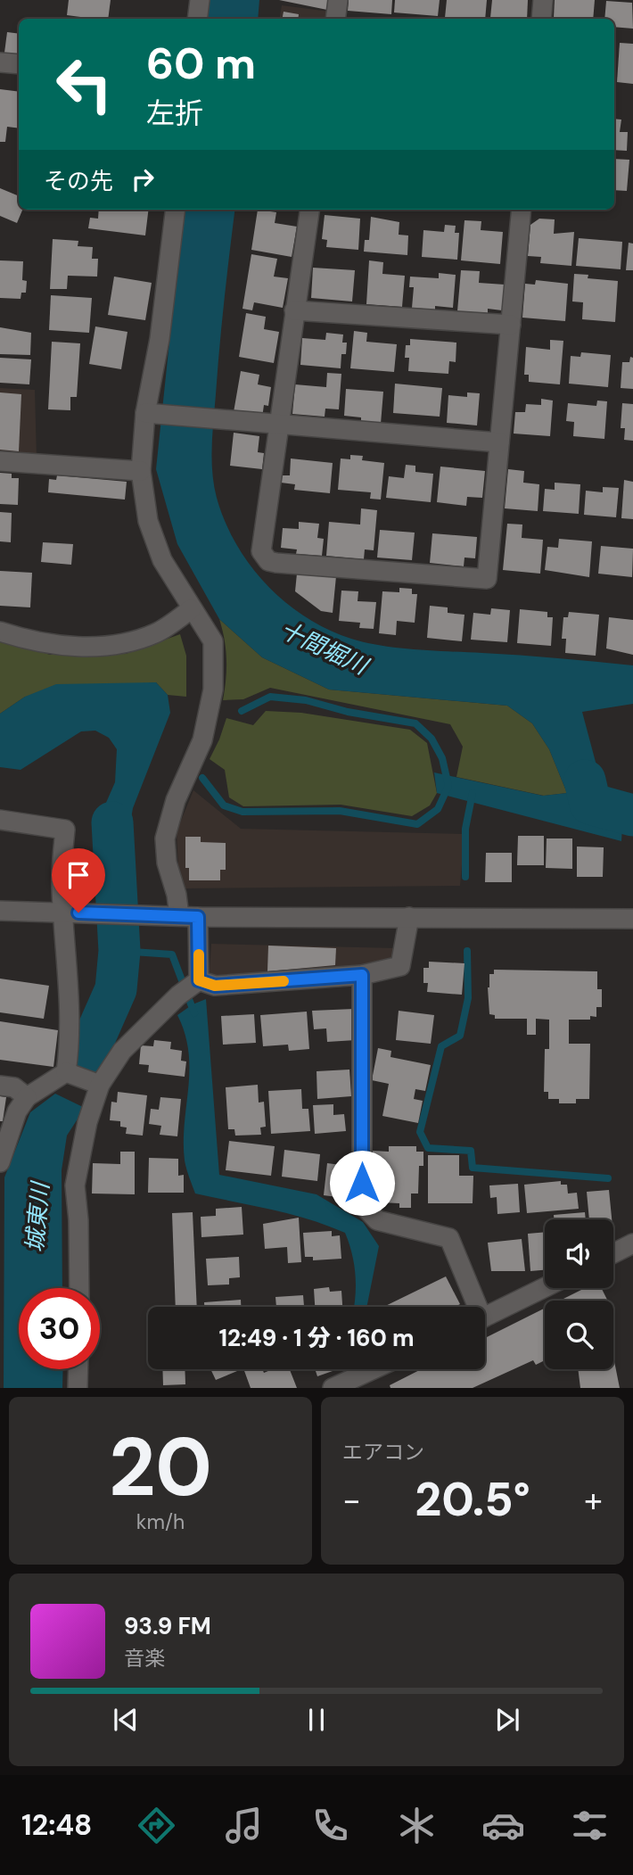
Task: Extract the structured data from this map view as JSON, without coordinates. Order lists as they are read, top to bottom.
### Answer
{
  "water": ["十間堀川", "城東川"],
  "page": {
    "turn": ["60 m", "左折"],
    "then": "その先",
    "limit": "30",
    "trip": "12:49 · 1 分 · 160 m",
    "tile": [
      ["20", "km/h"],
      "エアコン"
    ],
    "heat": ["−", "20.5°", "+"],
    "song": ["93.9 FM", "音楽"],
    "tabs": "12:48"
  }
}
